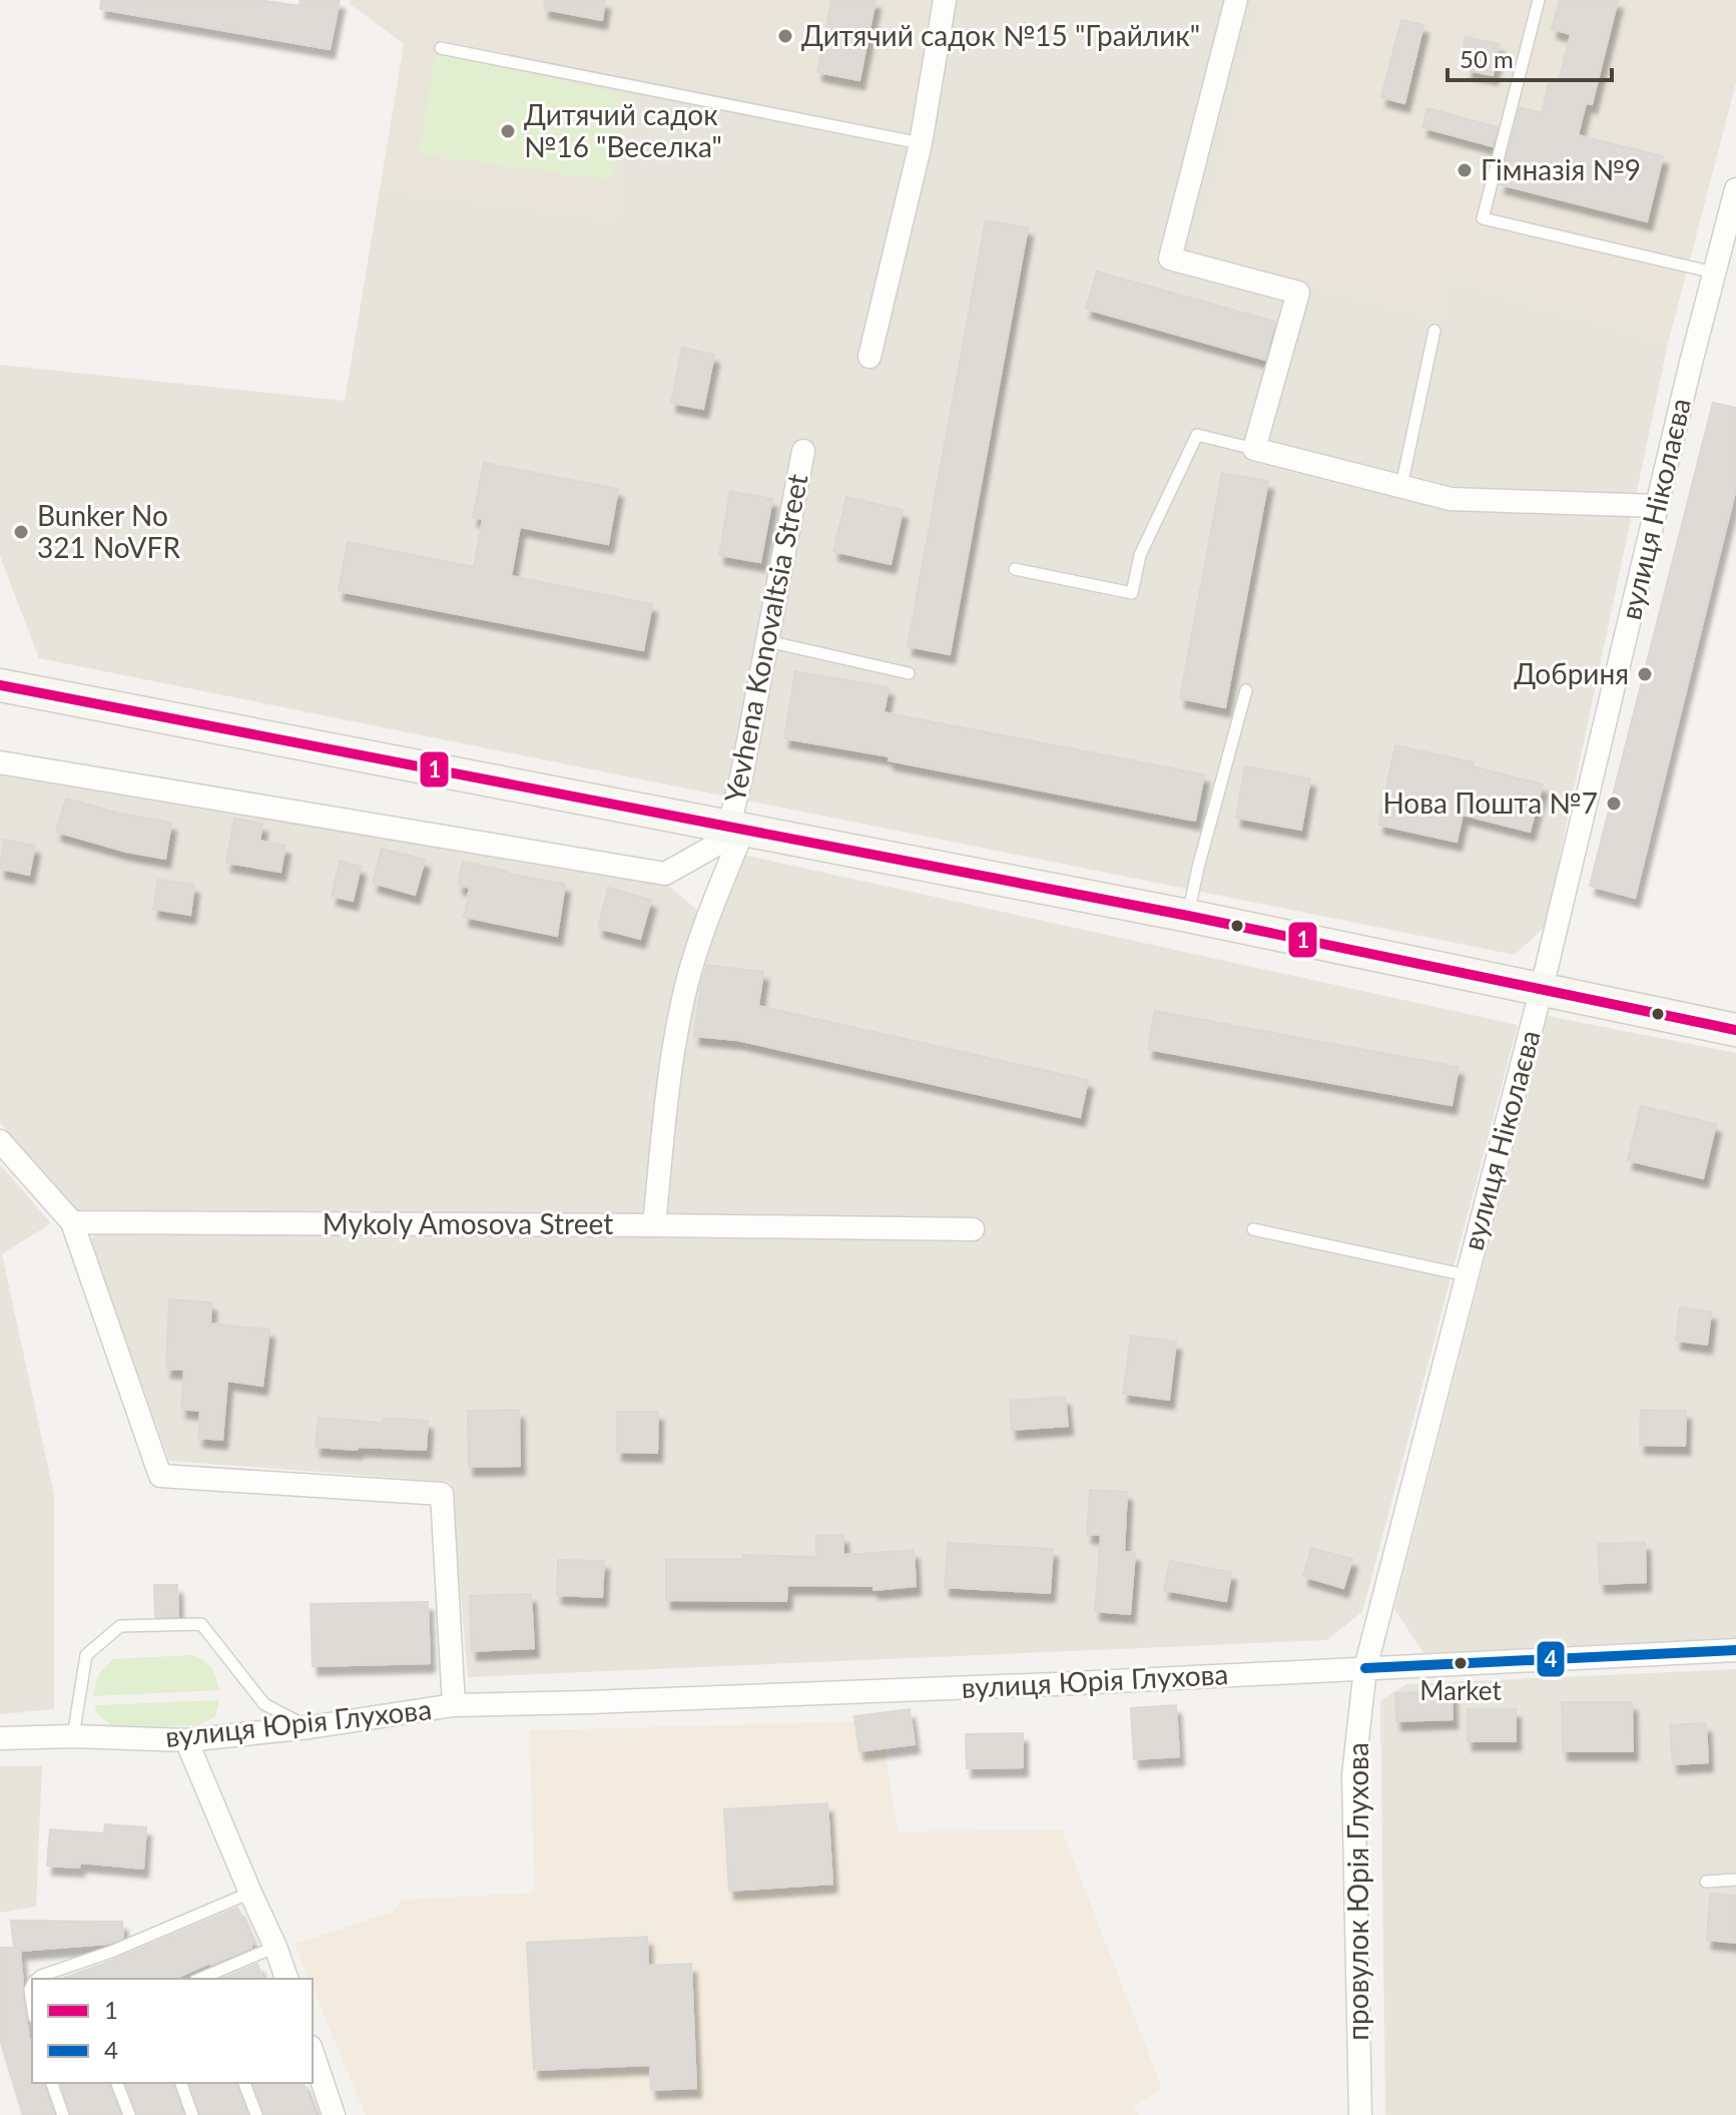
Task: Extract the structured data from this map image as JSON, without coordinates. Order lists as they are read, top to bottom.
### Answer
{
  "streets": {
    "street": [
      "вулиця Ніколаєва",
      "Yevhena Konovaltsia Street",
      "Mykoly Amosova Street",
      "вулиця Юрія Глухова",
      "провулок Юрія Глухова"
    ]
  },
  "crossings": [
    ["вулиця Ніколаєва", "вулиця Юрія Глухова"],
    ["вулиця Ніколаєва", "провулок Юрія Глухова"],
    ["Yevhena Konovaltsia Street", "Mykoly Amosova Street"],
    ["Mykoly Amosova Street", "вулиця Юрія Глухова"],
    ["вулиця Юрія Глухова", "провулок Юрія Глухова"]
  ],
  "places": [
    "Дитячий садок №15 \"Грайлик\"",
    "Дитячий садок №16 \"Веселка\"",
    "Гімназія №9",
    "Bunker No 321 NoVFR",
    "Добриня",
    "Нова Пошта №7",
    "Market"
  ],
  "lines": ["transit line 1", "transit line 4"],
  "legend": ["1", "4"],
  "scale_bar": "50 m"
}
